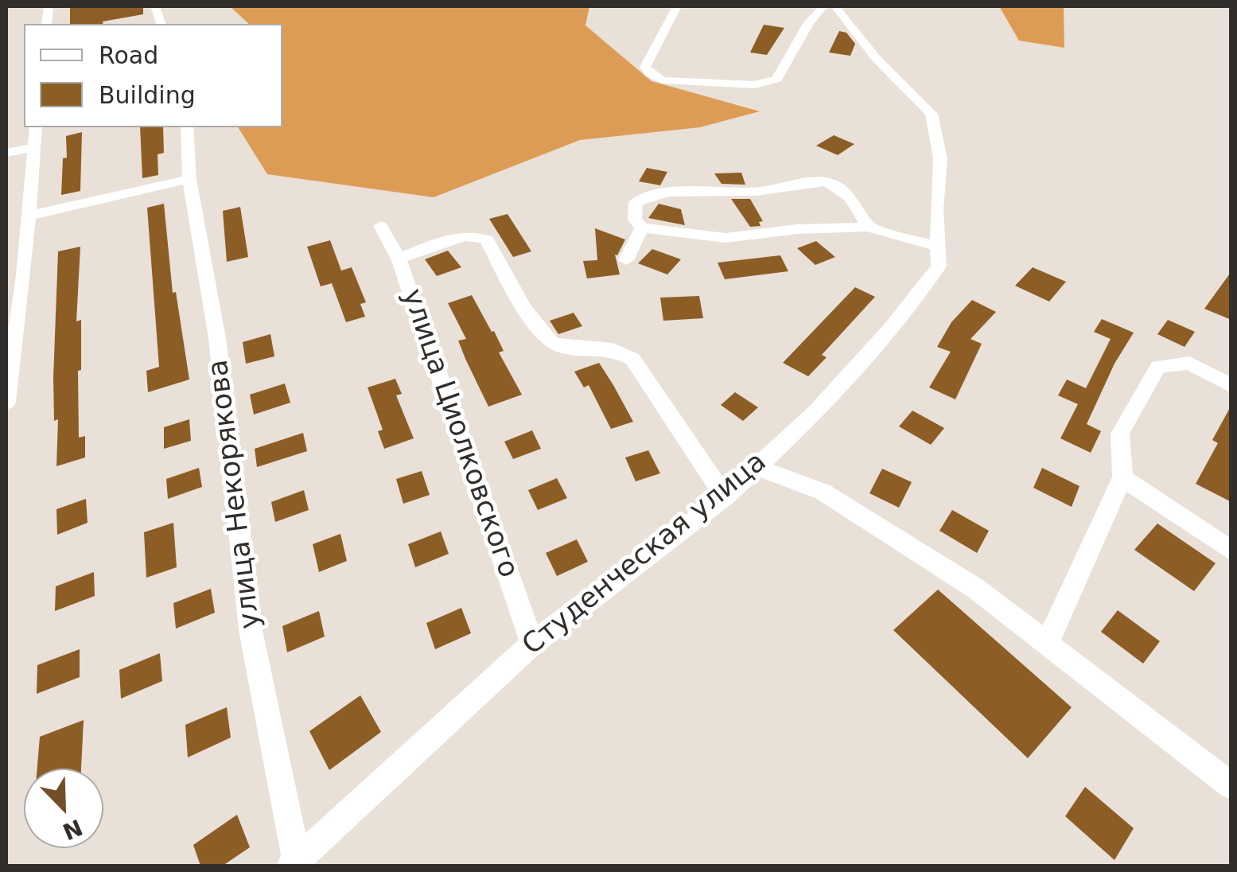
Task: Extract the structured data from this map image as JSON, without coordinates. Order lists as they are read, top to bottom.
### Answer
{
  "streets": {
    "street": ["улица Циолковского", "улица Некорякова", "Студенческая улица"]
  },
  "crossings": [
    ["улица Циолковского", "Студенческая улица"],
    ["улица Некорякова", "Студенческая улица"]
  ],
  "legend": ["Road", "Building"],
  "north": "bottom right"
}
